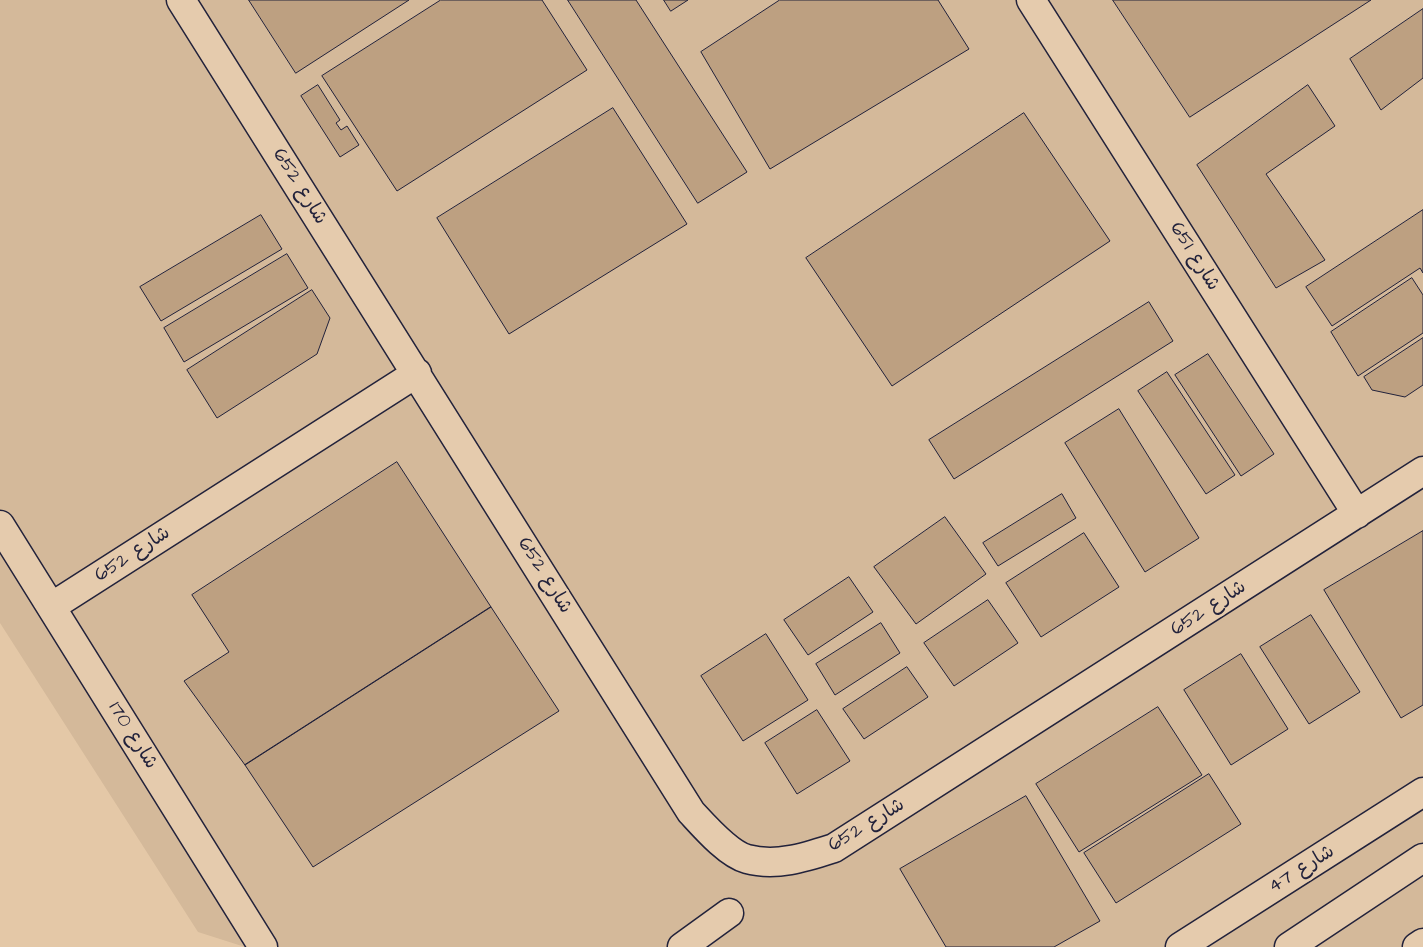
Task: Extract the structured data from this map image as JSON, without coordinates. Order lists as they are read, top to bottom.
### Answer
{
  "streets": {
    "street": [
      "شارع 652",
      "شارع 651",
      "شارع 170",
      "شارع 47"
    ]
  },
  "crossings": [
    ["شارع 652", "شارع 651"],
    ["شارع 652", "شارع 170"]
  ]
}
